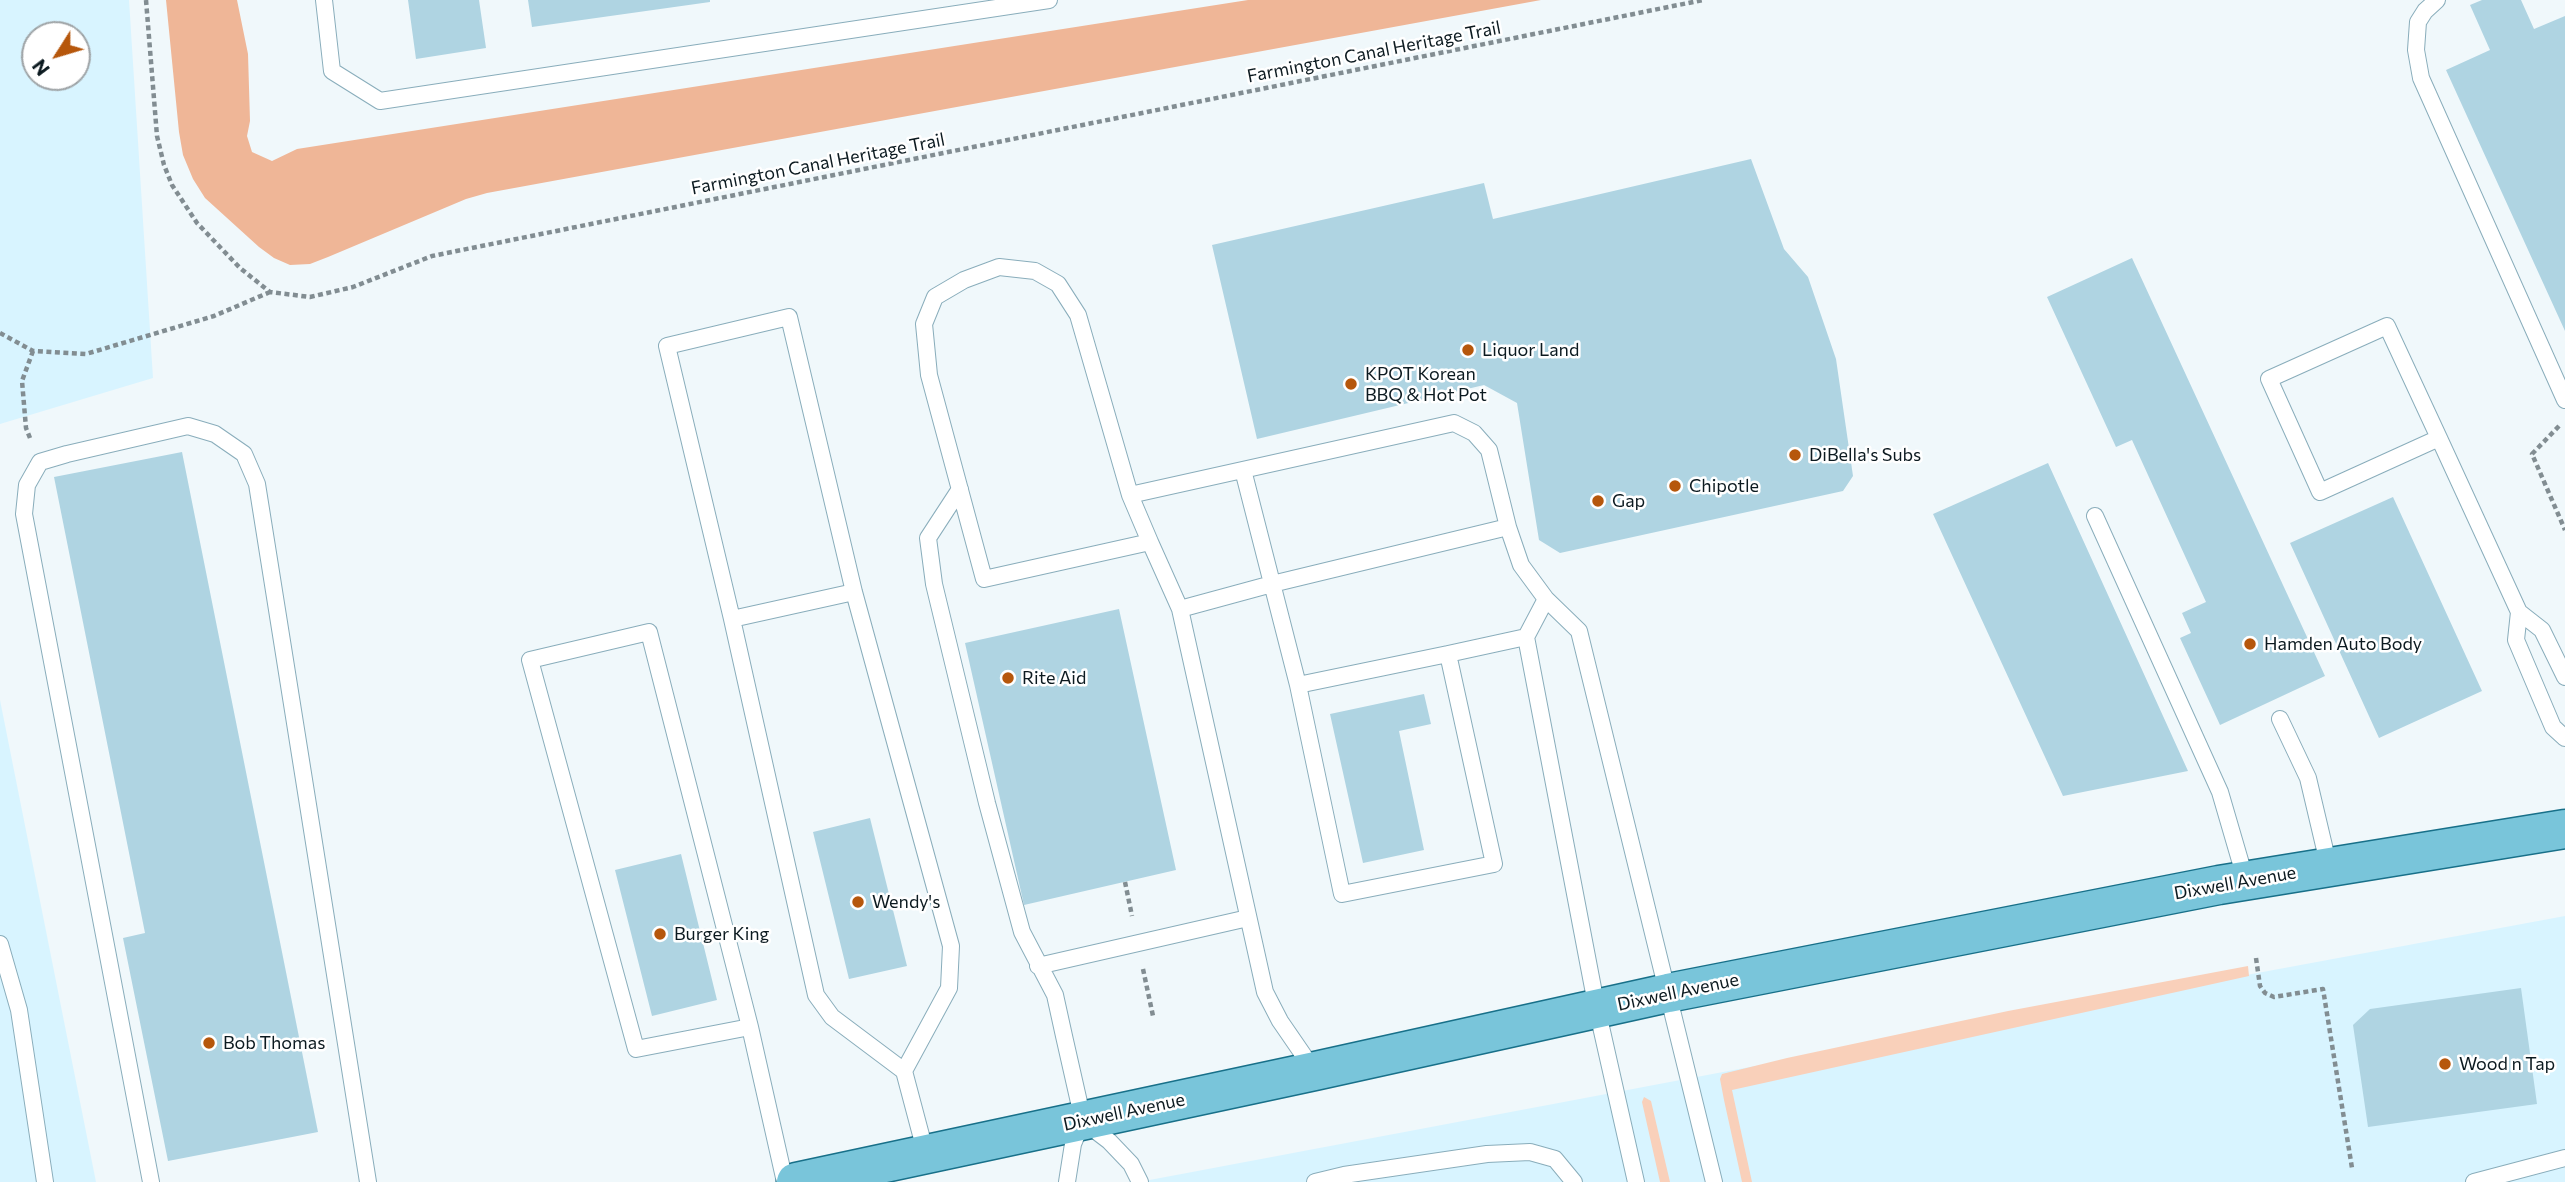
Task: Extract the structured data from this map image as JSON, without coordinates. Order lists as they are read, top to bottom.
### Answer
{
  "streets": {
    "main road": ["Dixwell Avenue"],
    "path": ["Farmington Canal Heritage Trail"]
  },
  "places": [
    "Liquor Land",
    "KPOT Korean BBQ & Hot Pot",
    "DiBella's Subs",
    "Chipotle",
    "Gap",
    "Hamden Auto Body",
    "Rite Aid",
    "Wendy's",
    "Burger King",
    "Bob Thomas",
    "Wood n Tap"
  ],
  "north": "bottom left"
}
